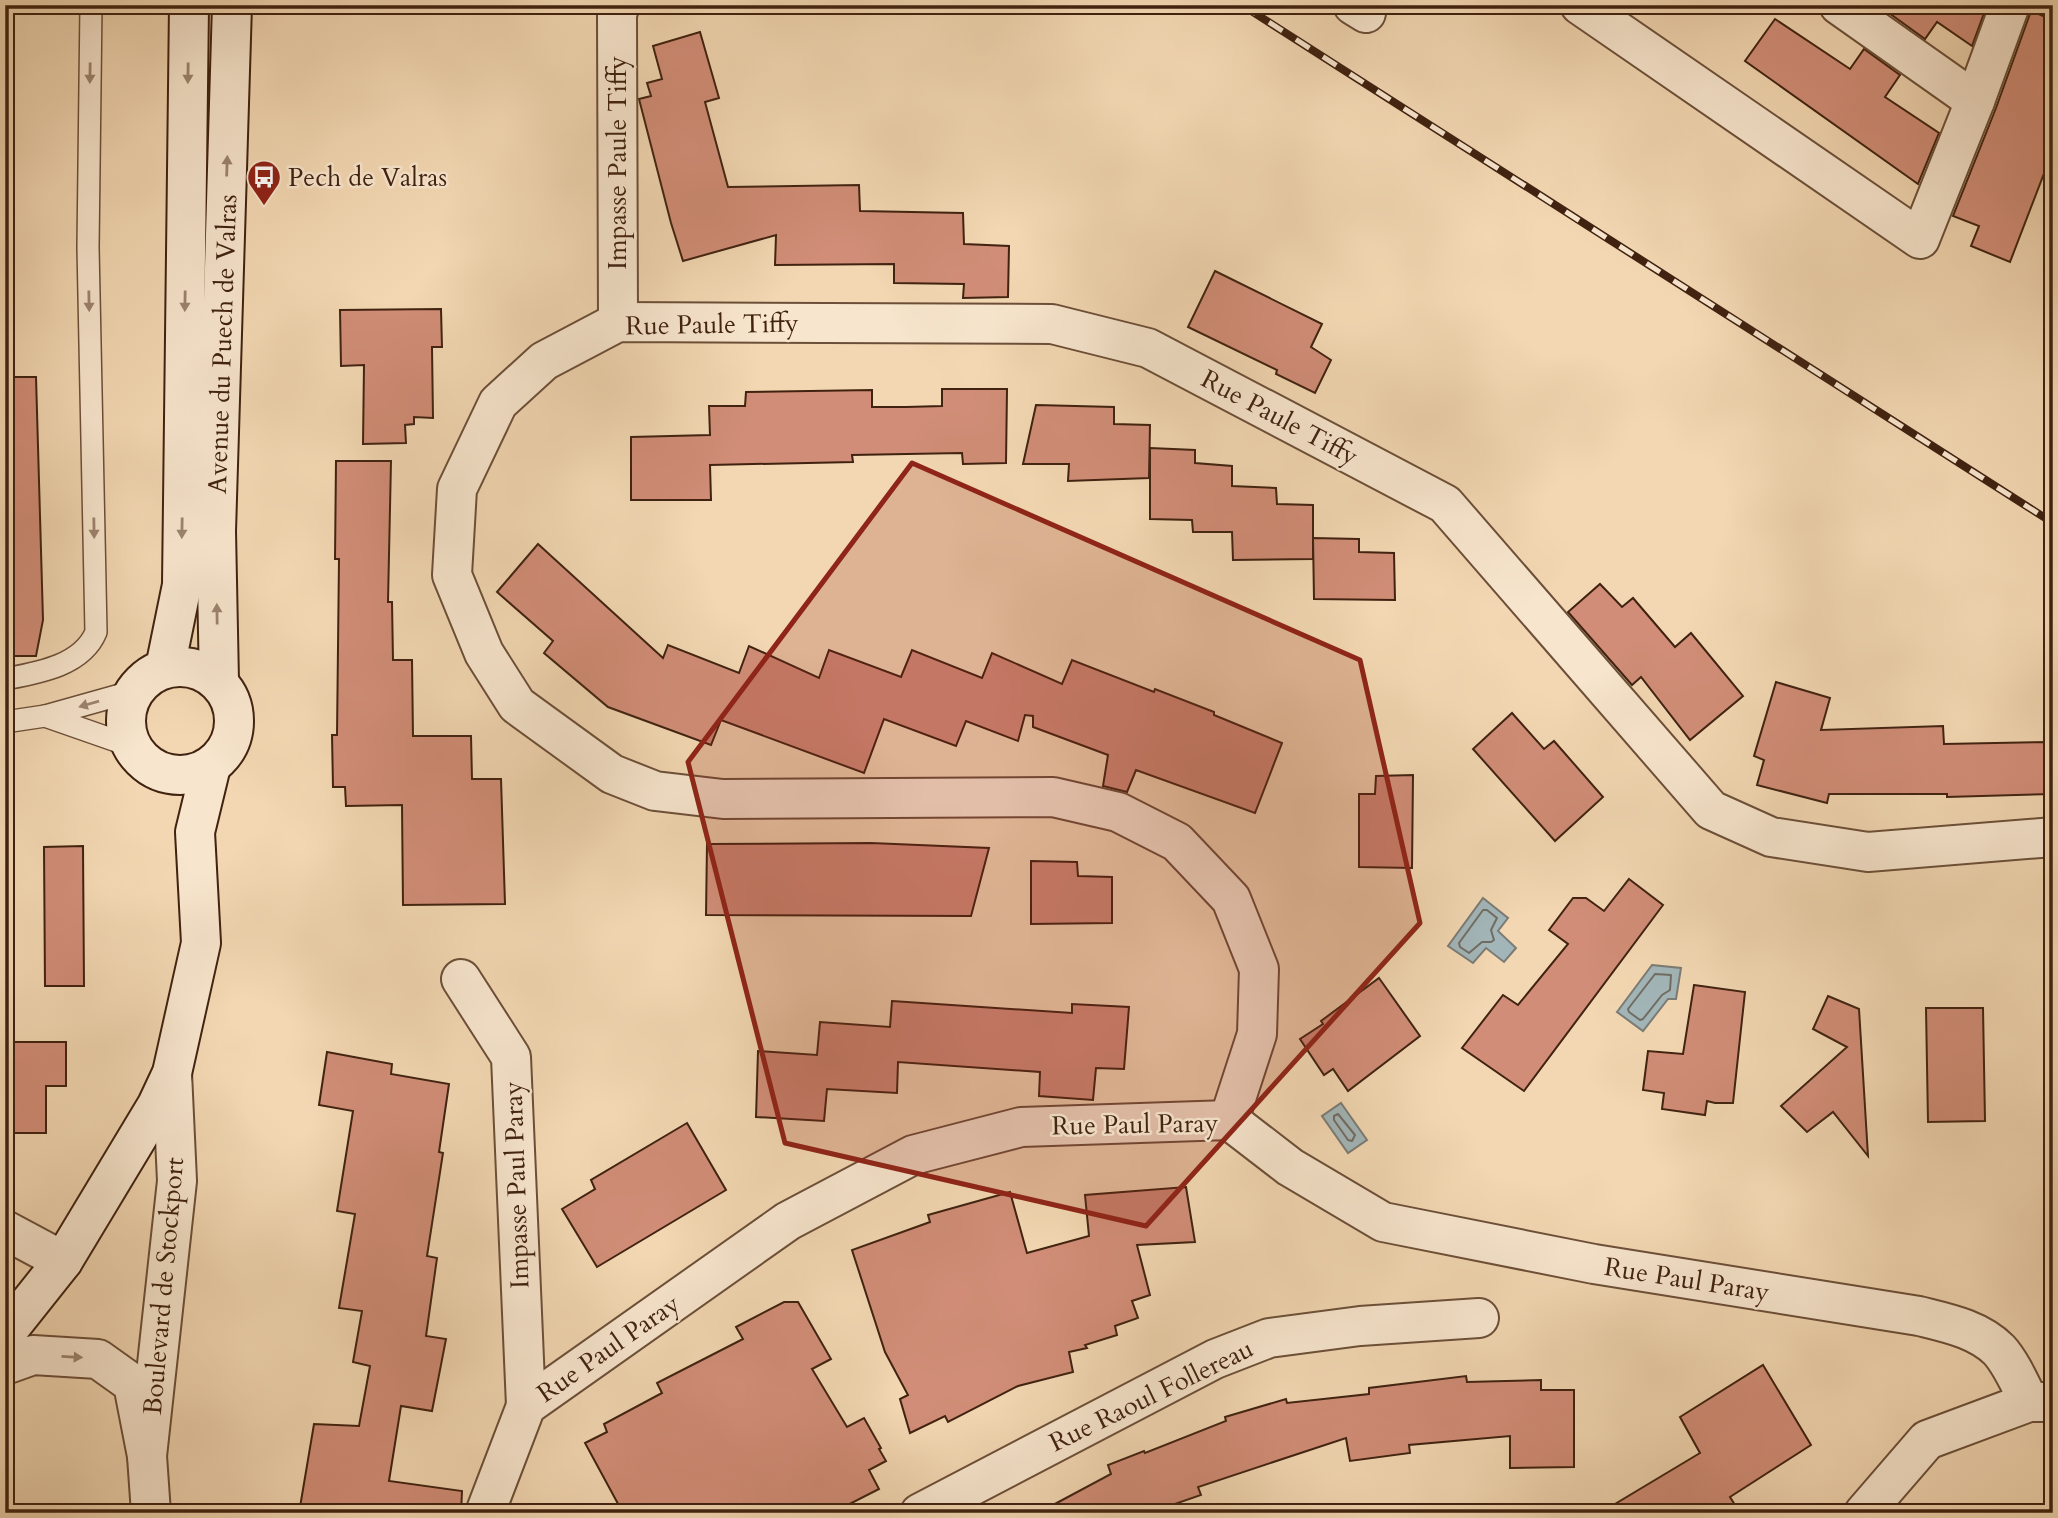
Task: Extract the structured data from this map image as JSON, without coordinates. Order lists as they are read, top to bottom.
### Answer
{
  "streets": {
    "street": [
      "Impasse Paule Tiffy",
      "Rue Paule Tiffy",
      "Avenue du Puech de Valras",
      "Rue Paul Paray",
      "Impasse Paul Paray",
      "Boulevard de Stockport",
      "Rue Raoul Follereau"
    ]
  },
  "crossings": [
    ["Impasse Paule Tiffy", "Rue Paule Tiffy"],
    ["Rue Paule Tiffy", "Rue Paul Paray"],
    ["Rue Paul Paray", "Impasse Paul Paray"]
  ],
  "places": {
    "bus stop": ["Pech de Valras"]
  }
}
